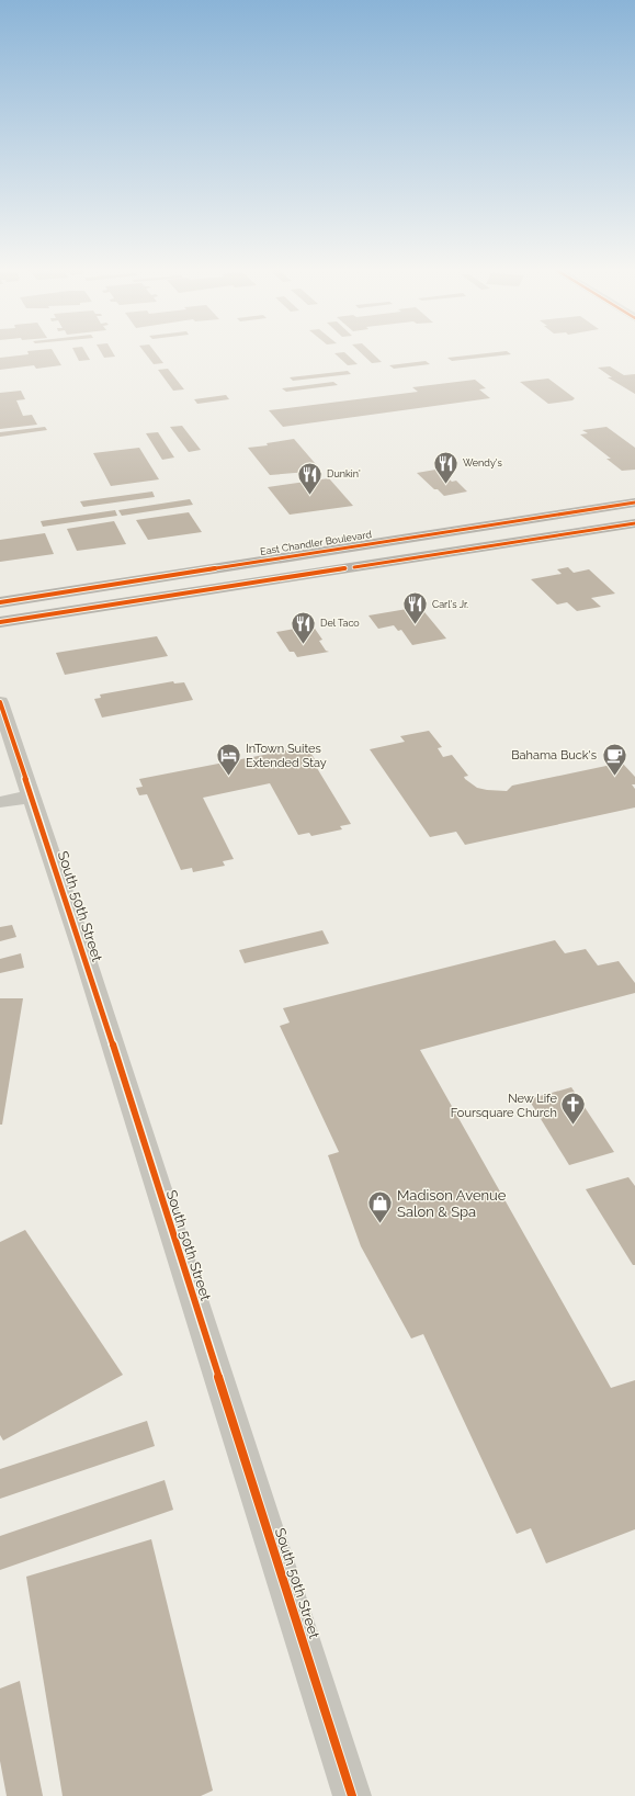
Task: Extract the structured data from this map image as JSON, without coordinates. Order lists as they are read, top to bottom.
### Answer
{
  "streets": {
    "main road": ["East Chandler Boulevard"],
    "street": ["South 50th Street"]
  },
  "places": {
    "restaurant": [
      "Wendy's",
      "Dunkin'",
      "Carl's Jr.",
      "Del Taco"
    ],
    "hotel": ["InTown Suites Extended Stay"],
    "cafe": ["Bahama Buck's"],
    "church": ["New Life Foursquare Church"],
    "shop": ["Madison Avenue Salon & Spa"]
  }
}
